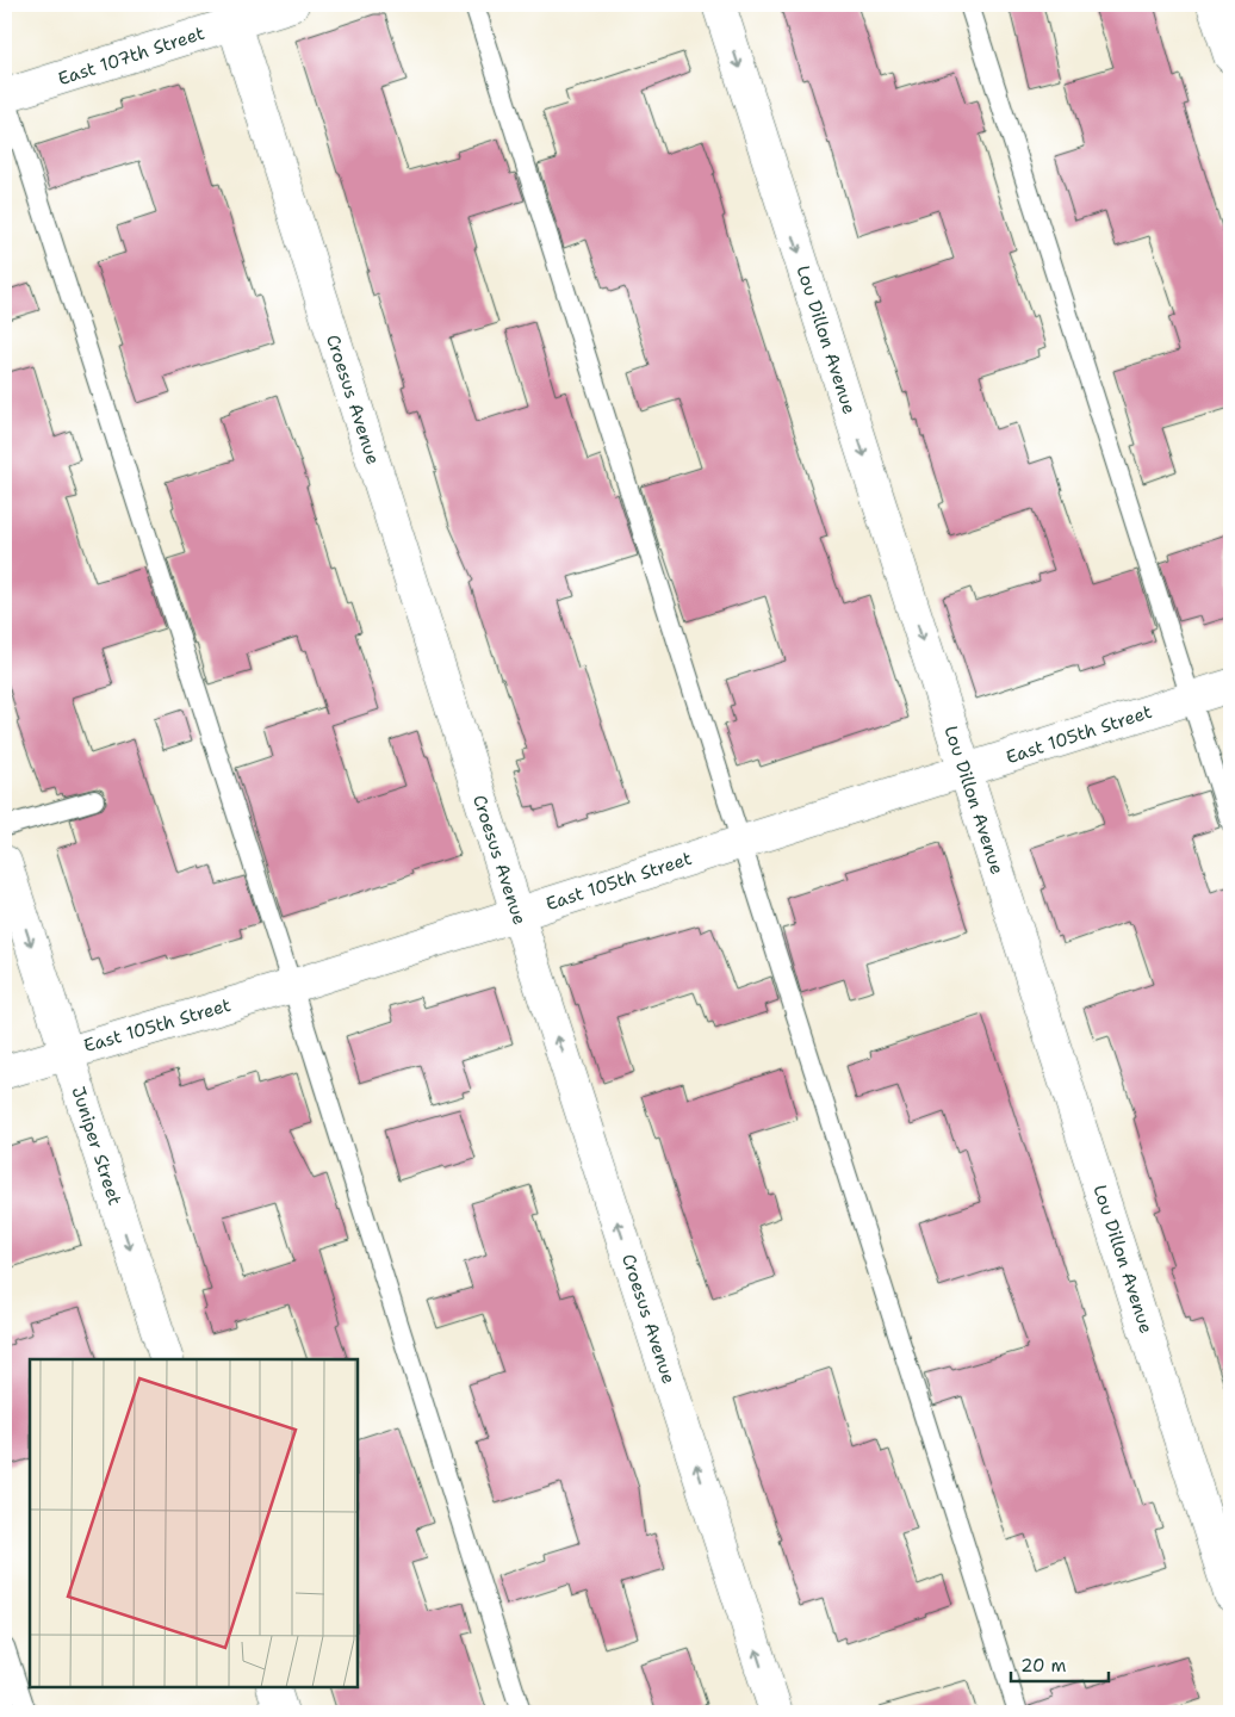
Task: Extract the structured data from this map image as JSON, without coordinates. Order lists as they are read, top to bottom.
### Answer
{
  "streets": {
    "street": [
      "East 107th Street",
      "Lou Dillon Avenue",
      "Croesus Avenue",
      "East 105th Street",
      "Juniper Street"
    ]
  },
  "crossings": [
    ["East 107th Street", "Croesus Avenue"],
    ["Lou Dillon Avenue", "East 105th Street"],
    ["Croesus Avenue", "East 105th Street"],
    ["East 105th Street", "Juniper Street"]
  ],
  "one_way": ["Lou Dillon Avenue", "Croesus Avenue", "Juniper Street"],
  "scale_bar": "20 m"
}
